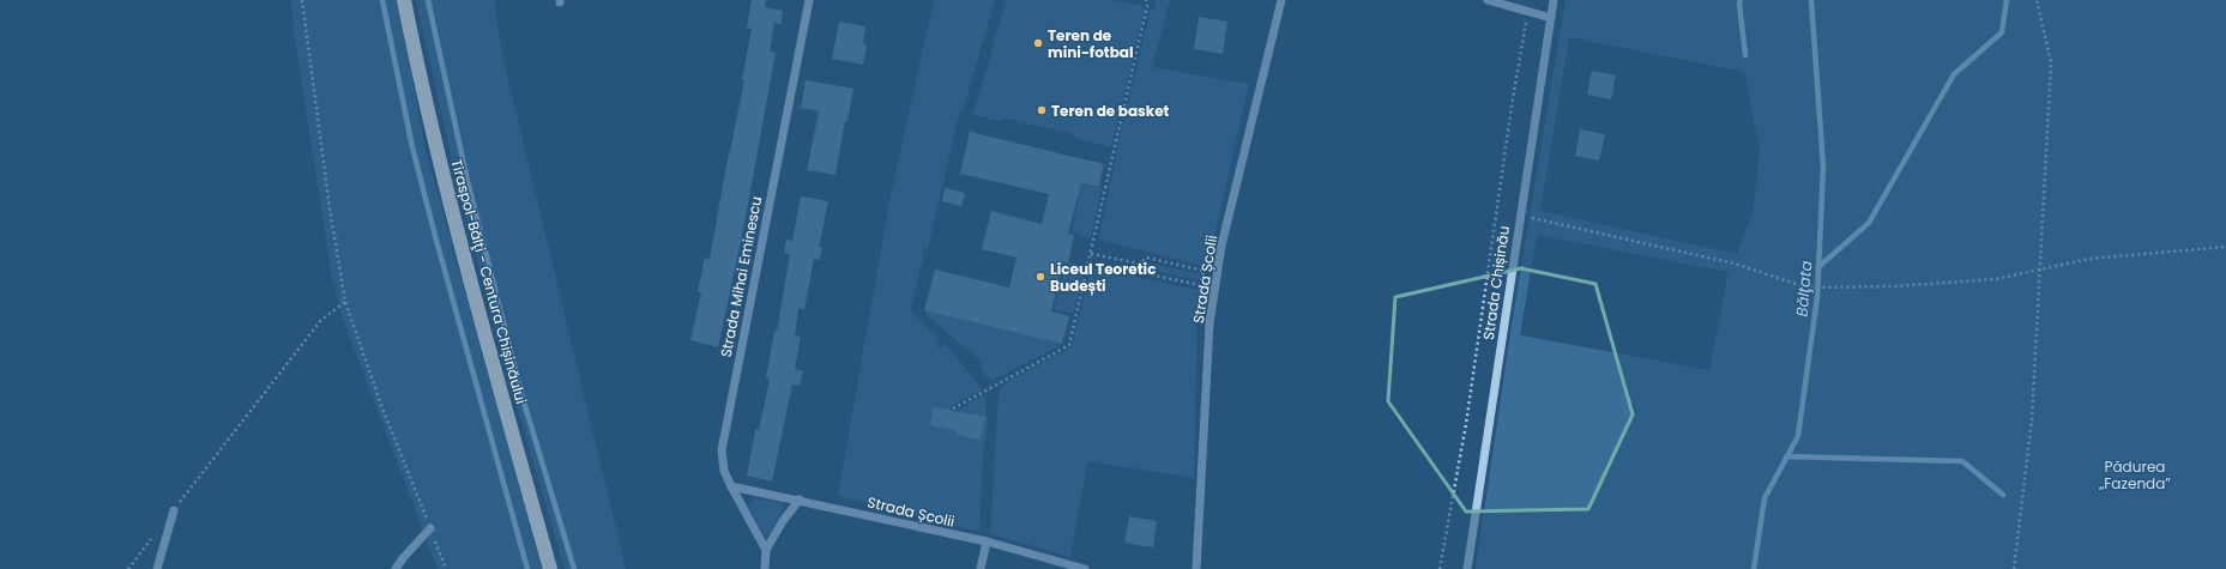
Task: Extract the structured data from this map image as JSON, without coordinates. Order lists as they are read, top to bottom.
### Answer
{
  "streets": {
    "highway": ["Tiraspol-Bălţi - Centura Chișinăului"],
    "street": ["Strada Mihai Eminescu", "Strada Școlii", "Strada Chișinău"]
  },
  "crossings": [
    ["Strada Mihai Eminescu", "Strada Școlii"]
  ],
  "water": ["Bălţata"],
  "parks": ["Pădurea „Fazenda”"],
  "places": ["Teren de mini-fotbal", "Teren de basket", "Liceul Teoretic Budești"]
}
